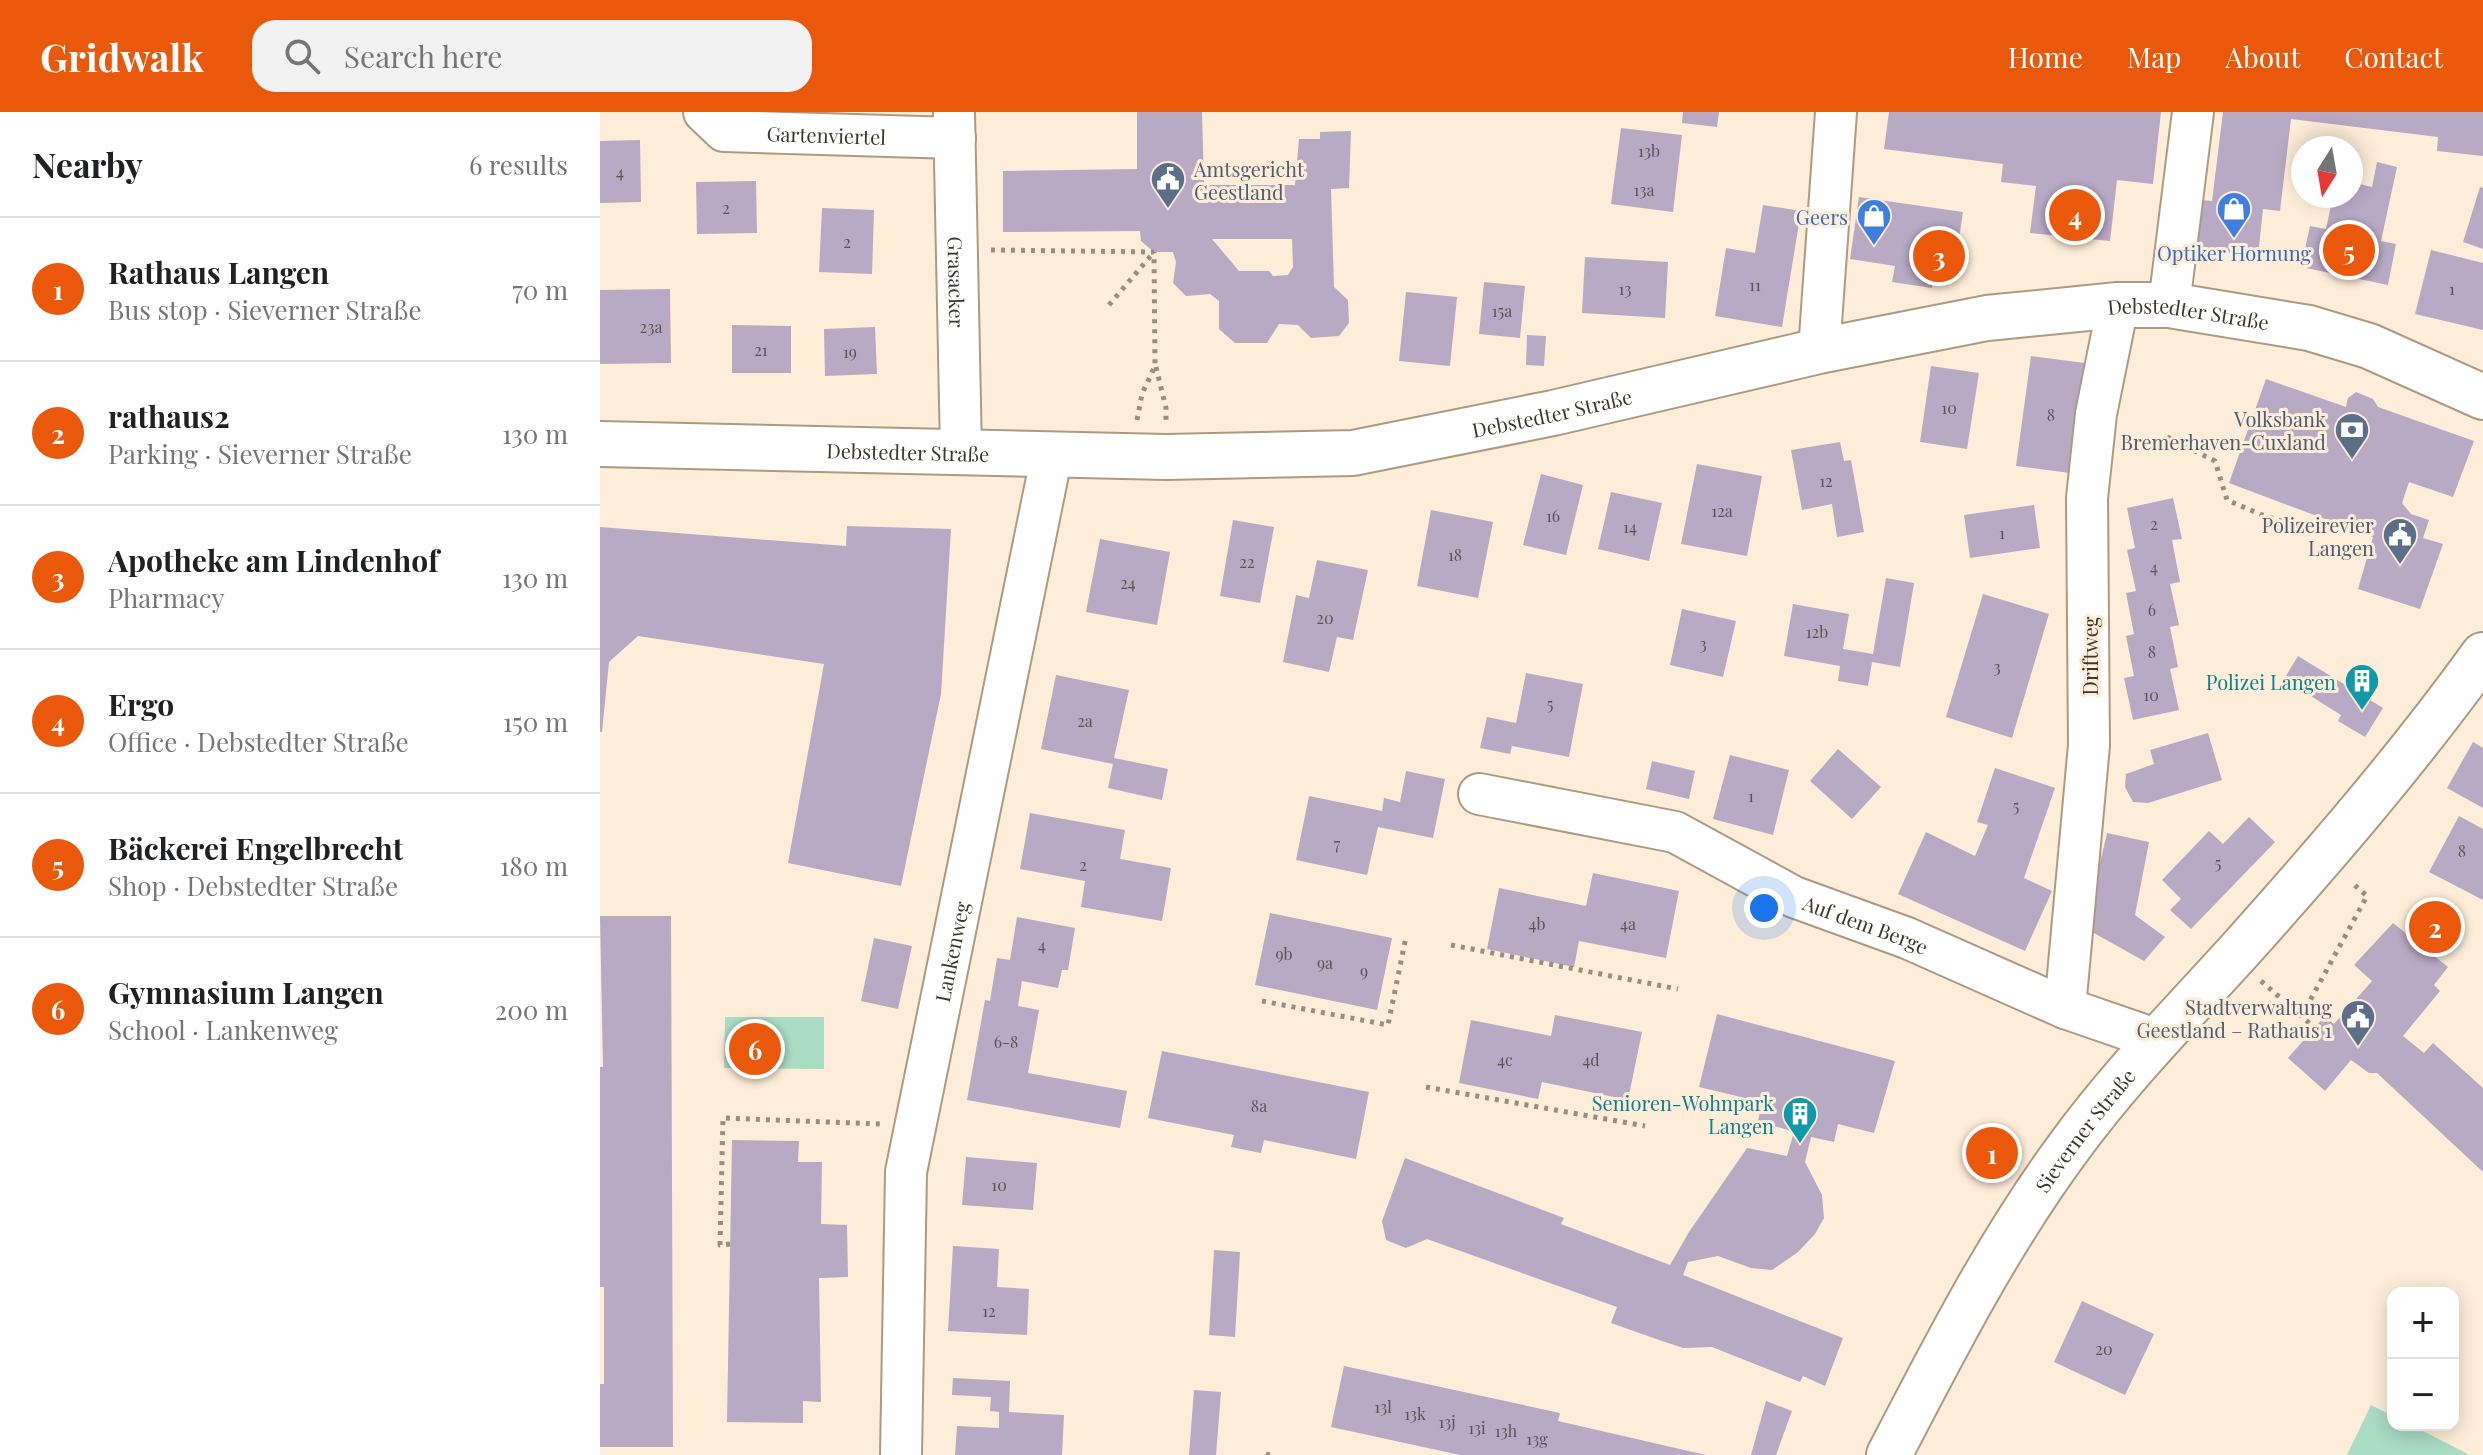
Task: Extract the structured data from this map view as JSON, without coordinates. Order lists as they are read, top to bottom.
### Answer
{
  "streets": {
    "main road": ["Debstedter Straße", "Sieverner Straße"],
    "street": [
      "Gartenviertel",
      "Grasacker",
      "Driftweg",
      "Auf dem Berge",
      "Lankenweg"
    ]
  },
  "crossings": [
    ["Gartenviertel", "Grasacker"],
    ["Grasacker", "Debstedter Straße"],
    ["Debstedter Straße", "Driftweg"],
    ["Debstedter Straße", "Lankenweg"],
    ["Driftweg", "Auf dem Berge"],
    ["Auf dem Berge", "Sieverner Straße"]
  ],
  "places": {
    "public building": ["Amtsgericht Geestland", "Polizeirevier Langen", "Stadtverwaltung Geestland – Rathaus 1"],
    "shop": ["Optiker Hornung", "Geers"],
    "bank": ["Volksbank Bremerhaven-Cuxland"],
    "building": ["Polizei Langen", "Senioren-Wohnpark Langen"]
  },
  "house_numbers": [
    "13b",
    "4",
    "13a",
    "2",
    "2",
    "11",
    "13",
    "1",
    "15a",
    "23a",
    "21",
    "19",
    "10",
    "8",
    "12",
    "12a",
    "16",
    "2",
    "14",
    "1",
    "18",
    "22",
    "4",
    "24",
    "6",
    "20",
    "12b",
    "3",
    "8",
    "3",
    "10",
    "5",
    "2a",
    "1",
    "5",
    "7",
    "8",
    "5",
    "2",
    "4b",
    "4a",
    "4",
    "9b",
    "9a",
    "9",
    "6-8",
    "4c",
    "4d",
    "8a",
    "10",
    "12",
    "20",
    "13l",
    "13k",
    "13j",
    "13i",
    "13h",
    "13g"
  ],
  "north": "bottom",
  "page": {
    "header": "Gridwalk",
    "search": "Search here",
    "nav": [
      "Home",
      "Map",
      "About",
      "Contact"
    ],
    "heading": ["Nearby", "6 results"],
    "pins": [
      "4",
      "5",
      "3",
      "2",
      "6",
      "1"
    ],
    "list": [
      {
        "mark": "1",
        "name": "Rathaus Langen",
        "note": "Bus stop · Sieverner Straße",
        "value": "70 m"
      },
      {
        "mark": "2",
        "name": "rathaus2",
        "note": "Parking · Sieverner Straße",
        "value": "130 m"
      },
      {
        "mark": "3",
        "name": "Apotheke am Lindenhof",
        "note": "Pharmacy",
        "value": "130 m"
      },
      {
        "mark": "4",
        "name": "Ergo",
        "note": "Office · Debstedter Straße",
        "value": "150 m"
      },
      {
        "mark": "5",
        "name": "Bäckerei Engelbrecht",
        "note": "Shop · Debstedter Straße",
        "value": "180 m"
      },
      {
        "mark": "6",
        "name": "Gymnasium Langen",
        "note": "School · Lankenweg",
        "value": "200 m"
      }
    ],
    "map_buttons": ["+", "−"]
  }
}
